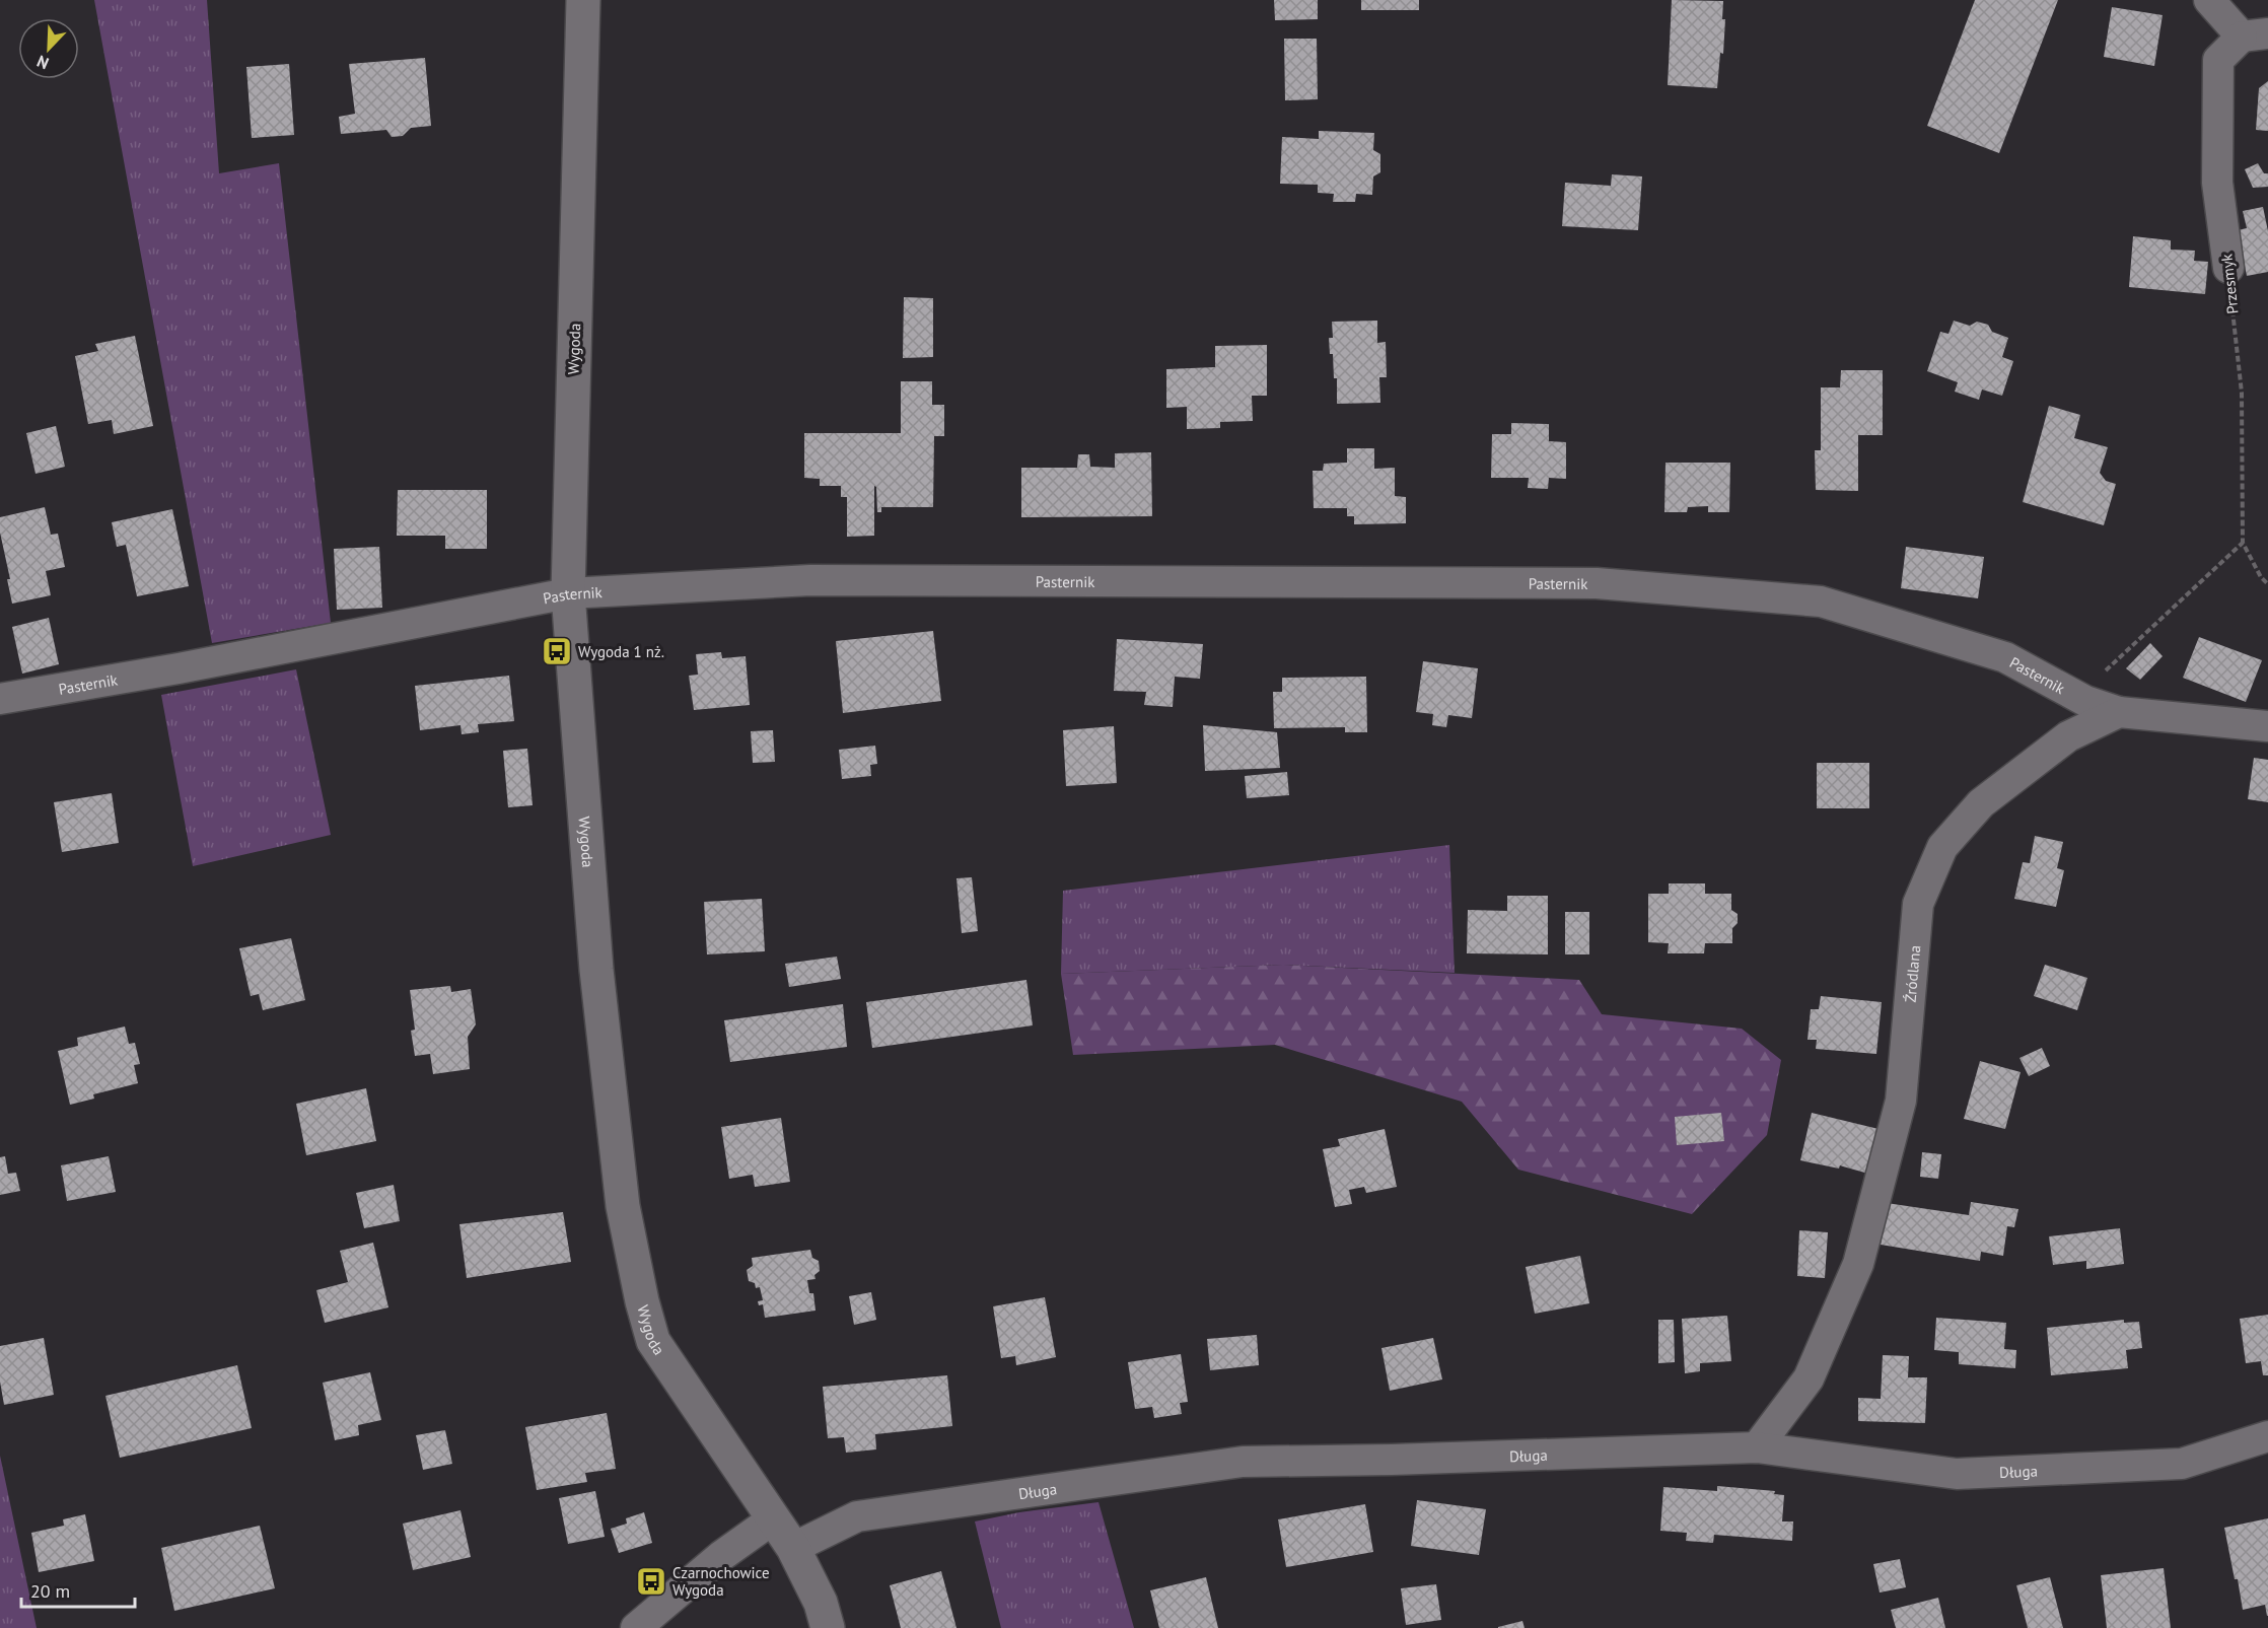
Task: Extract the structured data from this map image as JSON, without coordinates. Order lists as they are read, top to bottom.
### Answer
{
  "streets": {
    "street": [
      "Przesmyk",
      "Wygoda",
      "Pasternik",
      "Źródlana",
      "Długa"
    ]
  },
  "crossings": [
    ["Wygoda", "Pasternik"],
    ["Wygoda", "Długa"],
    ["Pasternik", "Źródlana"],
    ["Źródlana", "Długa"]
  ],
  "places": {
    "bus stop": ["Wygoda 1 nż.", "Czarnochowice Wygoda"]
  },
  "scale_bar": "20 m",
  "north": "bottom left"
}
